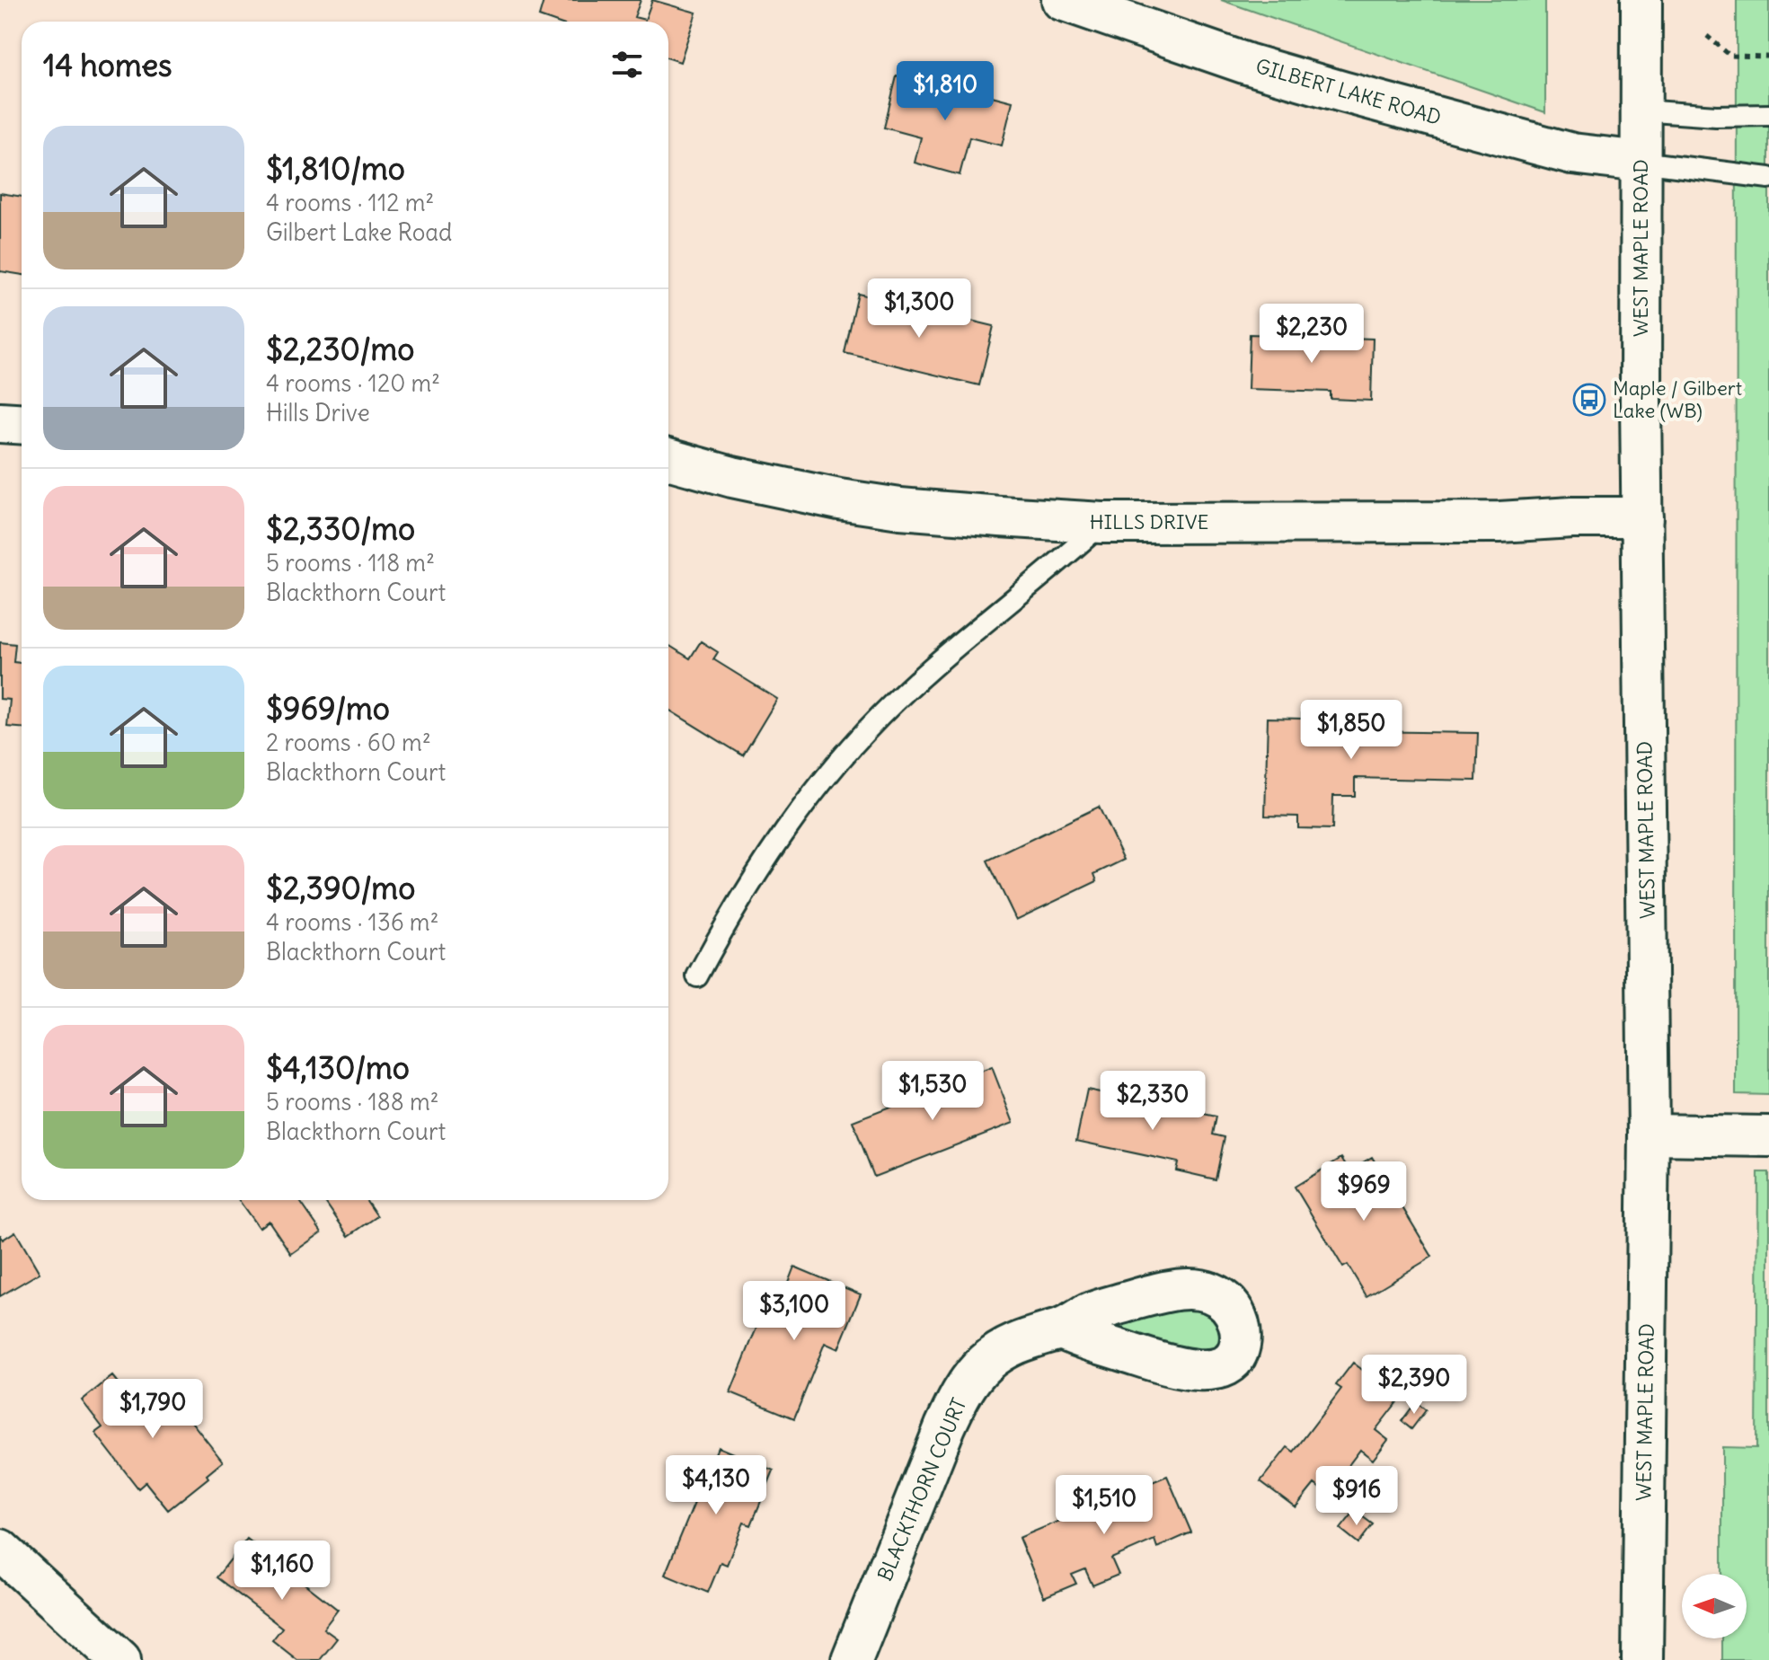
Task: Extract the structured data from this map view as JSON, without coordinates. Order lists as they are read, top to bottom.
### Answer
{
  "streets": {
    "street": [
      "GILBERT LAKE ROAD",
      "WEST MAPLE ROAD",
      "HILLS DRIVE",
      "BLACKTHORN COURT"
    ]
  },
  "crossings": [
    ["GILBERT LAKE ROAD", "WEST MAPLE ROAD"],
    ["WEST MAPLE ROAD", "HILLS DRIVE"]
  ],
  "places": {
    "bus stop": ["Maple / Gilbert Lake (WB)"]
  },
  "north": "left",
  "page": {
    "heading": "14 homes",
    "price": [
      "$1,810",
      "$1,300",
      "$2,230",
      "$1,850",
      "$1,530",
      "$2,330",
      "$969",
      "$3,100",
      "$2,390",
      "$1,790",
      "$4,130",
      "$916",
      "$1,510",
      "$1,160"
    ],
    "list": [
      {
        "name": "$1,810/mo",
        "note": "4 rooms · 112 m² · Gilbert Lake Road"
      },
      {
        "name": "$2,230/mo",
        "note": "4 rooms · 120 m² · Hills Drive"
      },
      {
        "name": "$2,330/mo",
        "note": "5 rooms · 118 m² · Blackthorn Court"
      },
      {
        "name": "$969/mo",
        "note": "2 rooms · 60 m² · Blackthorn Court"
      },
      {
        "name": "$2,390/mo",
        "note": "4 rooms · 136 m² · Blackthorn Court"
      },
      {
        "name": "$4,130/mo",
        "note": "5 rooms · 188 m² · Blackthorn Court"
      }
    ]
  }
}
